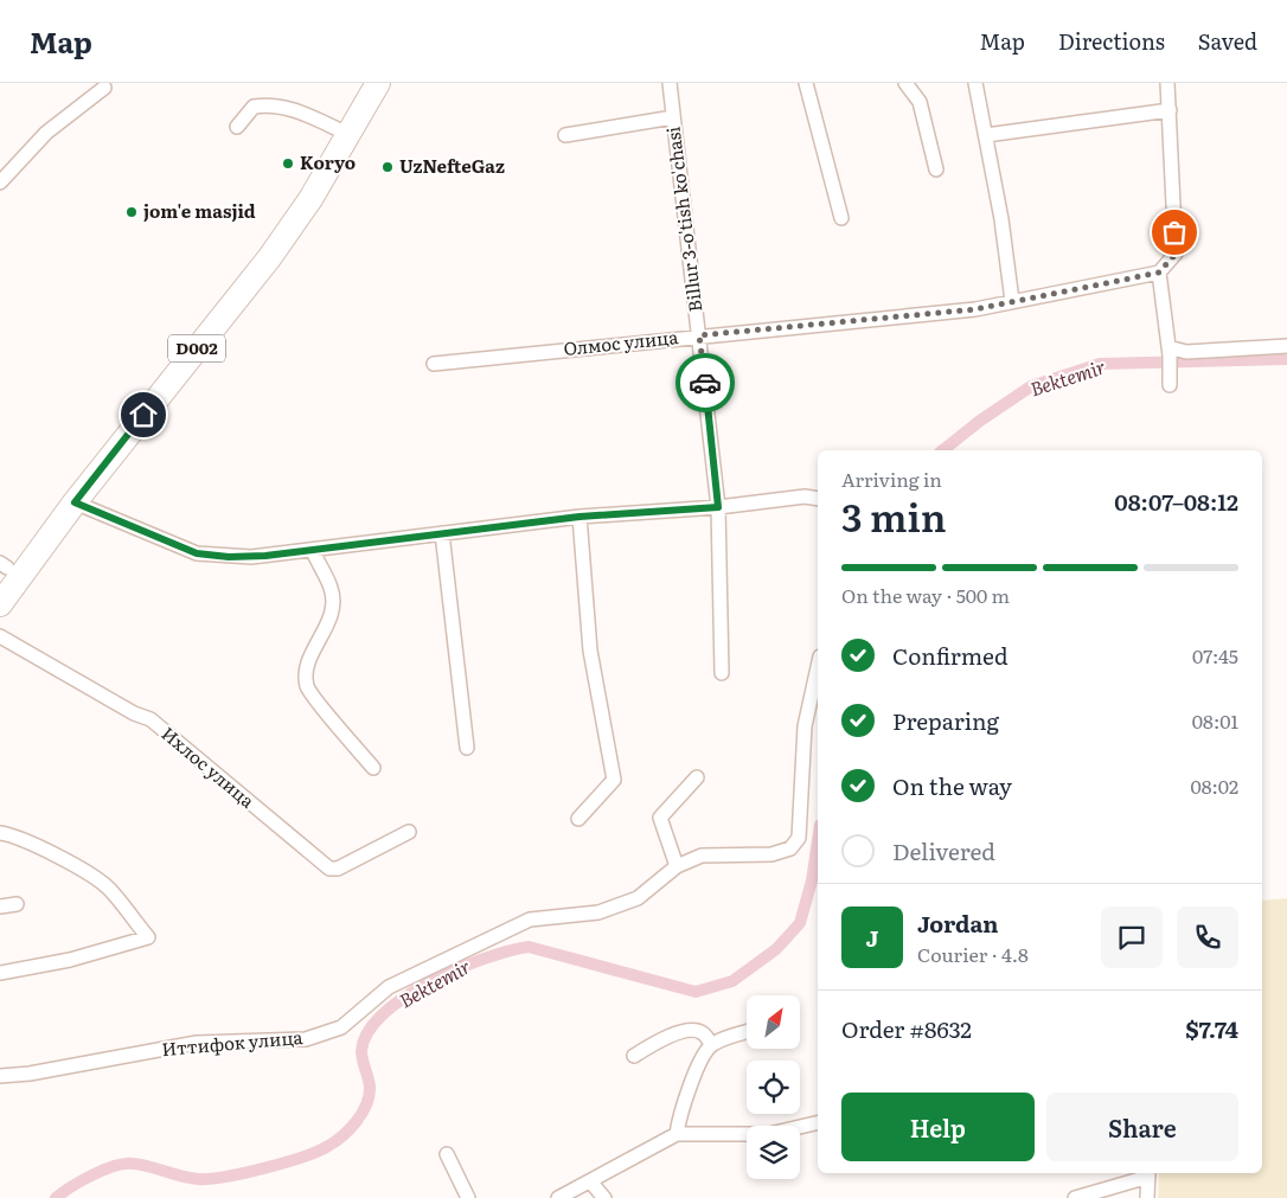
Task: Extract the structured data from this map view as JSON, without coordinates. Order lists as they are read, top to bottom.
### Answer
{
  "streets": {
    "highway": ["D002"],
    "street": [
      "Billur 3-o'tish ko'chasi",
      "Олмос улица",
      "Ихлос улица",
      "Иттифок улица"
    ]
  },
  "crossings": [
    ["Billur 3-o'tish ko'chasi", "Олмос улица"]
  ],
  "water": ["Bektemir"],
  "places": ["Koryo", "UzNefteGaz", "jom'e masjid"],
  "north": "top right",
  "page": {
    "header": "Map",
    "nav": ["Map", "Directions", "Saved"],
    "heading": ["3 min", "Arriving in", "08:07–08:12"],
    "panel": [
      "Jordan",
      "Courier · 4.8",
      "Order #8632",
      "$7.74"
    ],
    "bar": "On the way · 500 m",
    "list": [
      ["Confirmed", "07:45"],
      ["Preparing", "08:01"],
      ["On the way", "08:02"],
      "Delivered"
    ],
    "round": "J",
    "buttons": ["Help", "Share"]
  }
}
